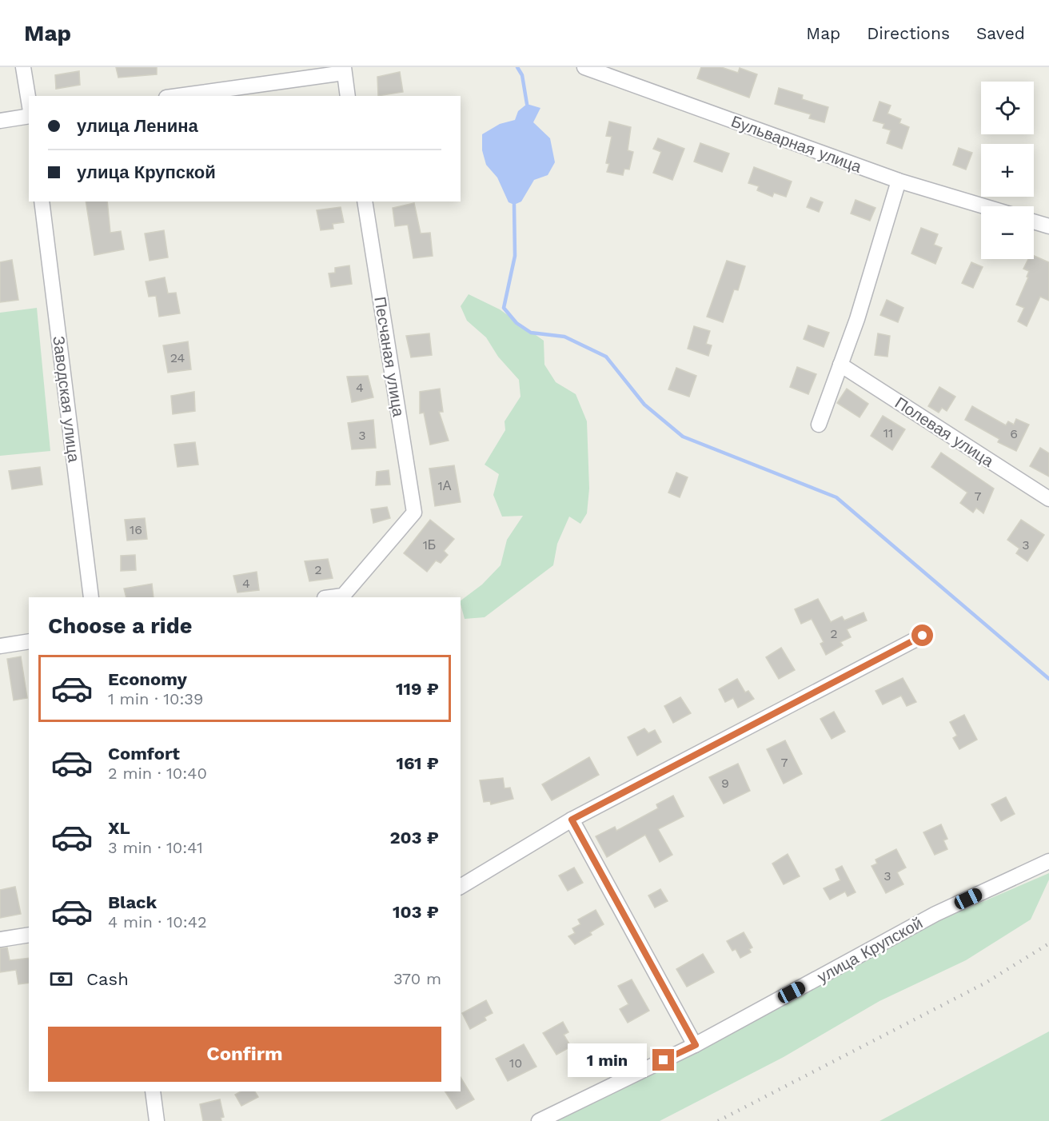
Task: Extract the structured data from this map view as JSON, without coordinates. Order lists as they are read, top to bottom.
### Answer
{
  "streets": {
    "street": [
      "Бульварная улица",
      "Песчаная улица",
      "Заводская улица",
      "Полевая улица",
      "улица Крупской"
    ]
  },
  "house_numbers": [
    "24",
    "4",
    "11",
    "6",
    "3",
    "1А",
    "7",
    "16",
    "1Б",
    "3",
    "2",
    "4",
    "2",
    "7",
    "9",
    "3",
    "10"
  ],
  "page": {
    "header": "Map",
    "nav": ["Map", "Directions", "Saved"],
    "map_buttons": ["+", "−"],
    "banner": ["улица Ленина", "улица Крупской"],
    "heading": "Choose a ride",
    "list": [
      {
        "name": "Economy",
        "note": "1 min · 10:39",
        "value": "119 ₽"
      },
      {
        "name": "Comfort",
        "note": "2 min · 10:40",
        "value": "161 ₽"
      },
      {
        "name": "XL",
        "note": "3 min · 10:41",
        "value": "203 ₽"
      },
      {
        "name": "Black",
        "note": "4 min · 10:42",
        "value": "103 ₽"
      }
    ],
    "pay": ["Cash", "370 m"],
    "buttons": "Confirm",
    "bubble": "1 min"
  }
}
